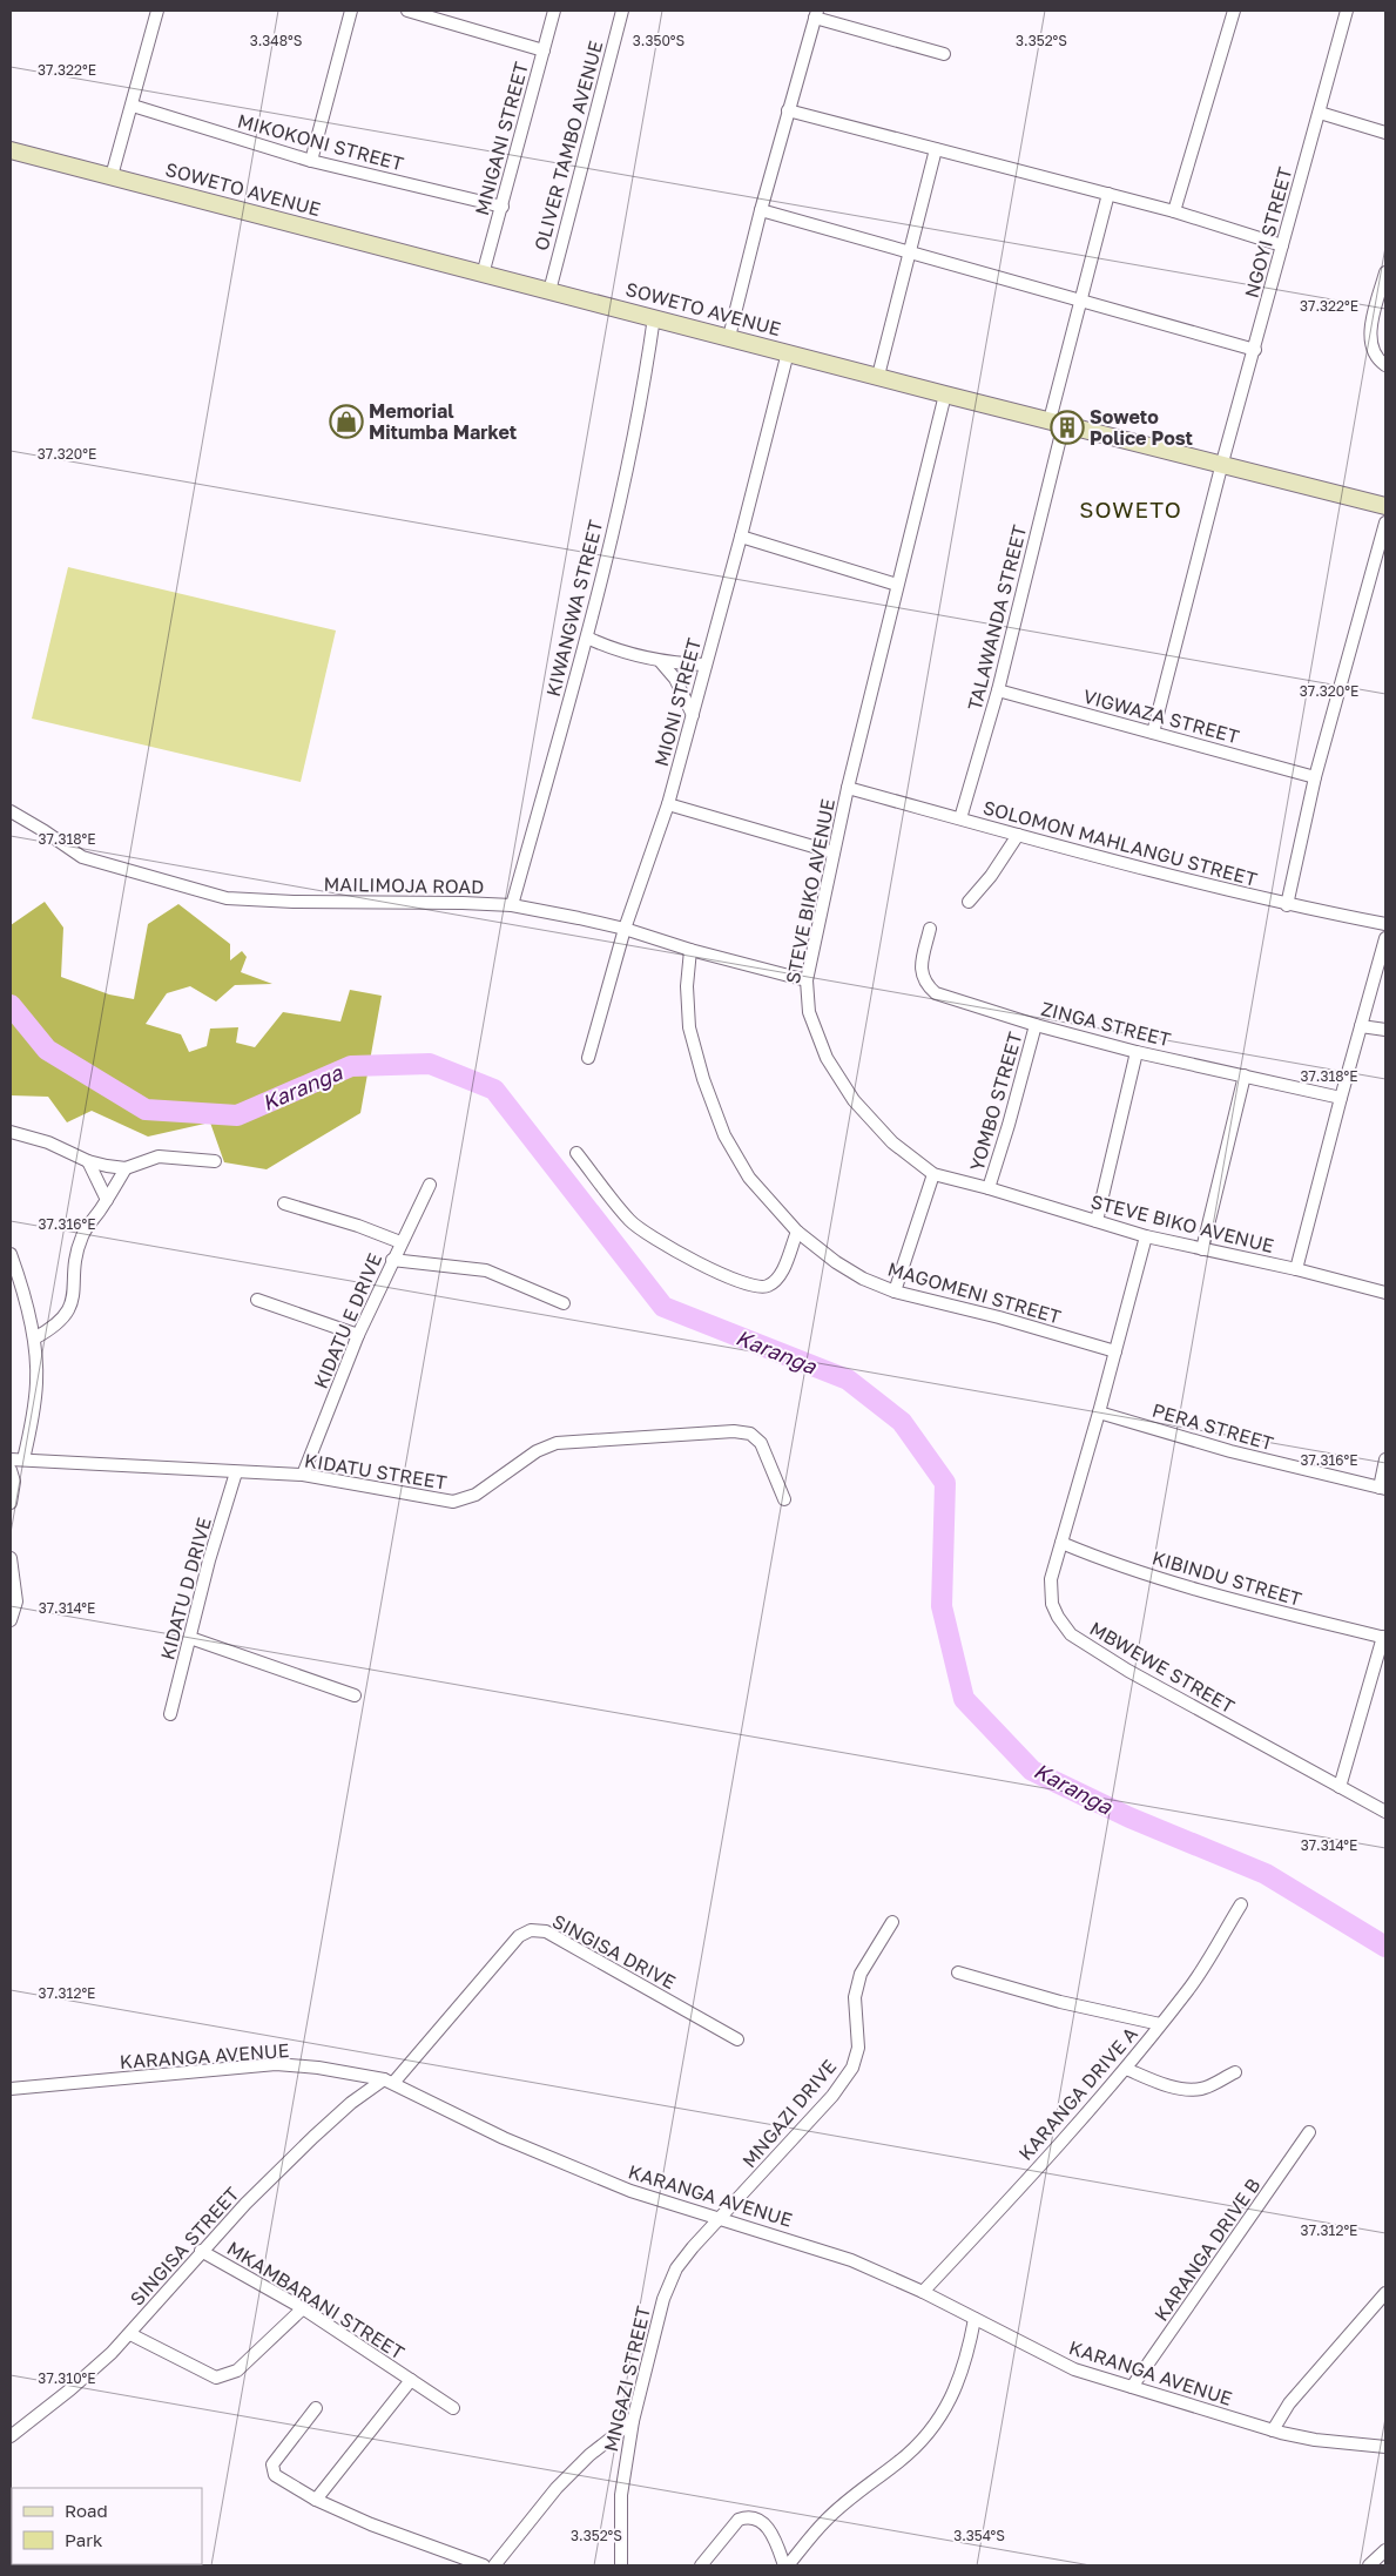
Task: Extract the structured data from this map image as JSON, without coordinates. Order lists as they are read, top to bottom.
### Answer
{
  "streets": {
    "street": [
      "MNIGANI STREET",
      "MIKOKONI STREET",
      "OLIVER TAMBO AVENUE",
      "SOWETO AVENUE",
      "NGOYI STREET",
      "KIWANGWA STREET",
      "TALAWANDA STREET",
      "MIONI STREET",
      "VIGWAZA STREET",
      "SOLOMON MAHLANGU STREET",
      "MAILIMOJA ROAD",
      "STEVE BIKO AVENUE",
      "ZINGA STREET",
      "YOMBO STREET",
      "MAGOMENI STREET",
      "KIDATU E DRIVE",
      "PERA STREET",
      "KIDATU STREET",
      "KIBINDU STREET",
      "KIDATU D DRIVE",
      "MBWEWE STREET",
      "SINGISA DRIVE",
      "KARANGA AVENUE",
      "KARANGA DRIVE A",
      "MNGAZI DRIVE",
      "SINGISA STREET",
      "KARANGA DRIVE B",
      "MKAMBARANI STREET",
      "MNGAZI STREET"
    ]
  },
  "crossings": [
    ["MNIGANI STREET", "MIKOKONI STREET"],
    ["MNIGANI STREET", "SOWETO AVENUE"],
    ["OLIVER TAMBO AVENUE", "SOWETO AVENUE"],
    ["SOWETO AVENUE", "NGOYI STREET"],
    ["SOWETO AVENUE", "KIWANGWA STREET"],
    ["SOWETO AVENUE", "TALAWANDA STREET"],
    ["SOWETO AVENUE", "MIONI STREET"],
    ["SOWETO AVENUE", "STEVE BIKO AVENUE"],
    ["NGOYI STREET", "VIGWAZA STREET"],
    ["KIWANGWA STREET", "MAILIMOJA ROAD"],
    ["TALAWANDA STREET", "VIGWAZA STREET"],
    ["TALAWANDA STREET", "SOLOMON MAHLANGU STREET"],
    ["MIONI STREET", "MAILIMOJA ROAD"],
    ["SOLOMON MAHLANGU STREET", "STEVE BIKO AVENUE"],
    ["MAILIMOJA ROAD", "STEVE BIKO AVENUE"],
    ["MAILIMOJA ROAD", "MAGOMENI STREET"],
    ["STEVE BIKO AVENUE", "YOMBO STREET"],
    ["STEVE BIKO AVENUE", "MBWEWE STREET"],
    ["ZINGA STREET", "YOMBO STREET"],
    ["MAGOMENI STREET", "MBWEWE STREET"],
    ["KIDATU E DRIVE", "KIDATU STREET"],
    ["PERA STREET", "MBWEWE STREET"],
    ["KIDATU STREET", "KIDATU D DRIVE"],
    ["KIBINDU STREET", "MBWEWE STREET"],
    ["SINGISA DRIVE", "KARANGA AVENUE"],
    ["SINGISA DRIVE", "SINGISA STREET"],
    ["KARANGA AVENUE", "KARANGA DRIVE A"],
    ["KARANGA AVENUE", "MNGAZI DRIVE"],
    ["KARANGA AVENUE", "SINGISA STREET"],
    ["KARANGA AVENUE", "KARANGA DRIVE B"],
    ["KARANGA AVENUE", "MNGAZI STREET"],
    ["MNGAZI DRIVE", "MNGAZI STREET"],
    ["SINGISA STREET", "MKAMBARANI STREET"]
  ],
  "districts": ["SOWETO"],
  "water": ["Karanga"],
  "places": {
    "shop": ["Memorial Mitumba Market"],
    "building": ["Soweto Police Post"]
  },
  "legend": ["Road", "Park"],
  "coordinates": [
    "3.348°S",
    "3.350°S",
    "3.352°S",
    "37.322°E",
    "37.320°E",
    "37.318°E",
    "37.316°E",
    "37.314°E",
    "37.312°E",
    "37.310°E",
    "3.354°S"
  ]
}
